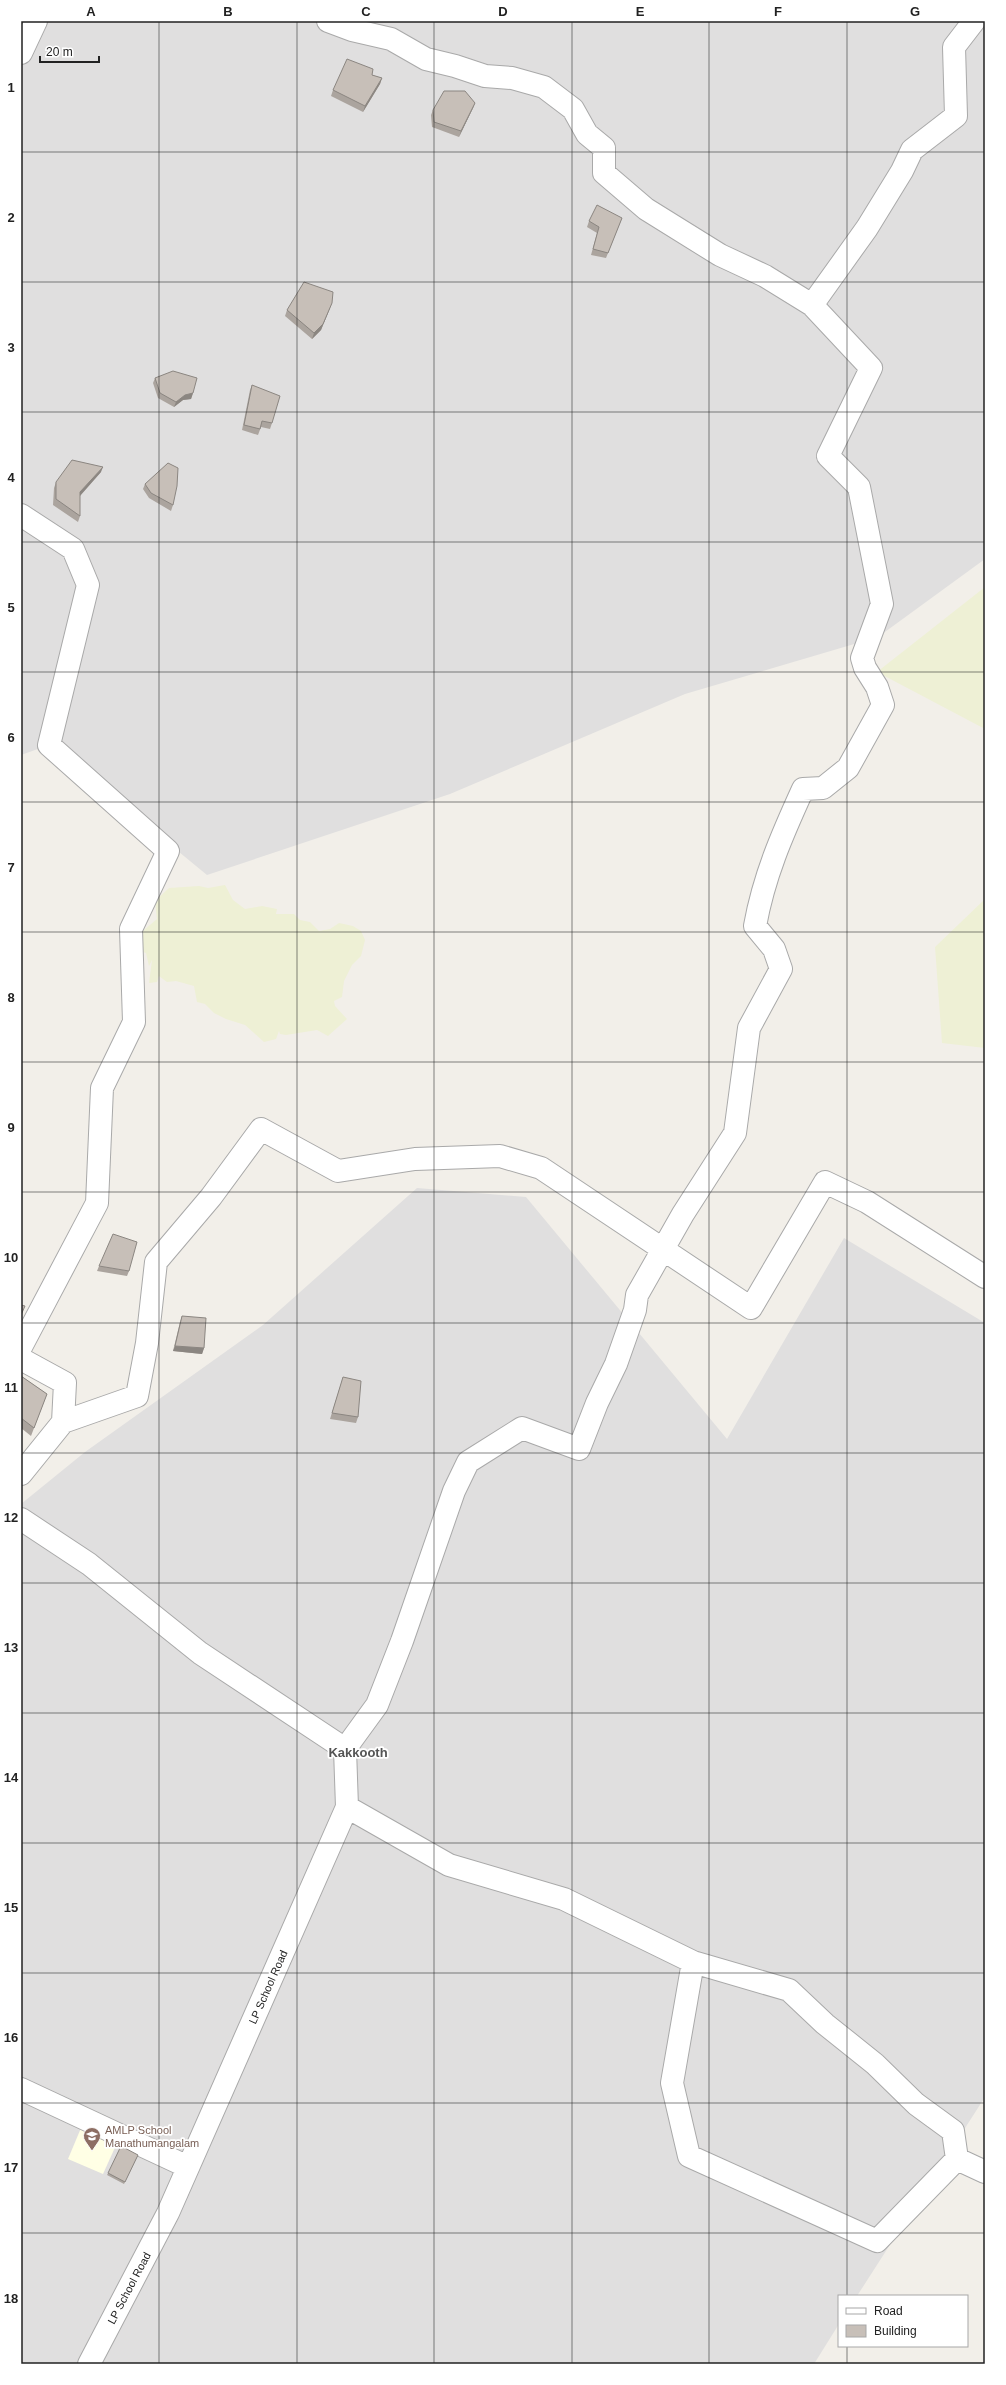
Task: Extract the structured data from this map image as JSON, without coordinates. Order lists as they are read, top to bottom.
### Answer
{
  "streets": {
    "street": ["LP School Road"]
  },
  "districts": ["Kakkooth"],
  "places": {
    "school or university": ["AMLP School Manathumangalam"]
  },
  "legend": ["Road", "Building"],
  "scale_bar": "20 m",
  "grid": {
    "columns": [
      "A",
      "B",
      "C",
      "D",
      "E",
      "F",
      "G"
    ],
    "rows": [
      "1",
      "2",
      "3",
      "4",
      "5",
      "6",
      "7",
      "8",
      "9",
      "10",
      "11",
      "12",
      "13",
      "14",
      "15",
      "16",
      "17",
      "18"
    ]
  }
}
